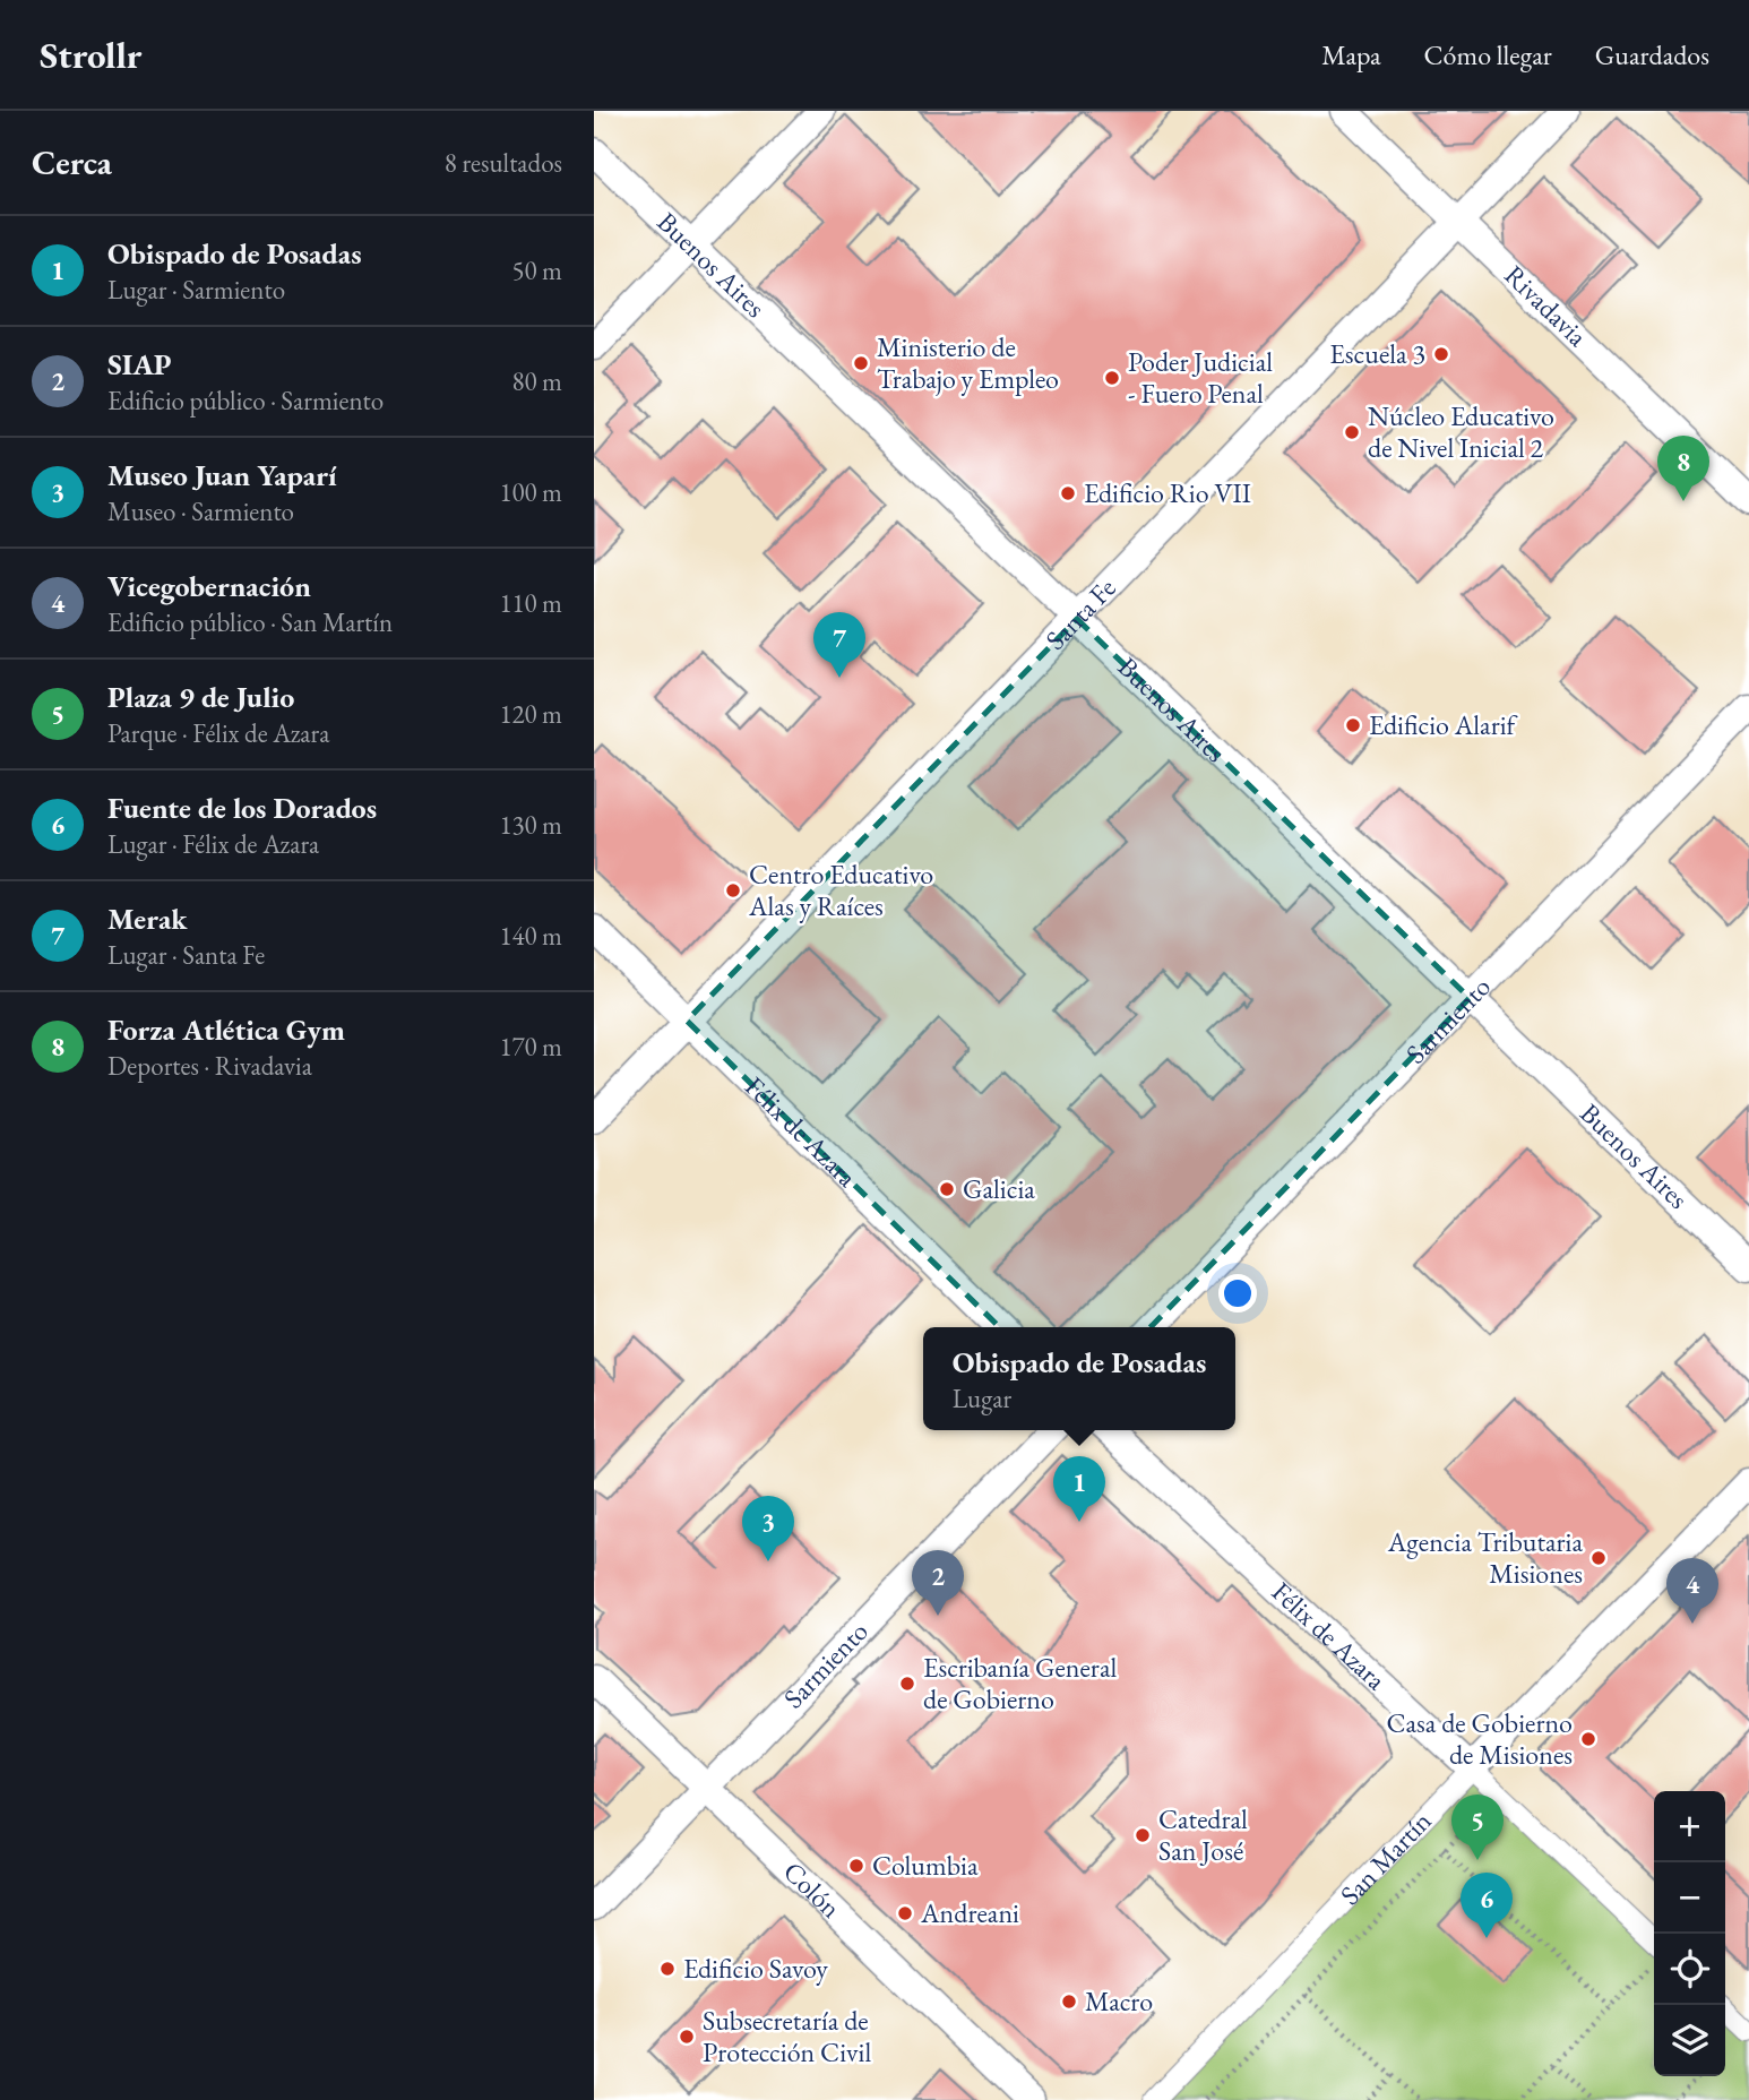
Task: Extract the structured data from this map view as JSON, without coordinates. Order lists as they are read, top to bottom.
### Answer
{
  "streets": {
    "street": [
      "Buenos Aires",
      "Rivadavia",
      "Santa Fe",
      "Sarmiento",
      "Félix de Azara",
      "San Martín",
      "Colón"
    ]
  },
  "crossings": [
    ["Buenos Aires", "Santa Fe"],
    ["Buenos Aires", "Sarmiento"],
    ["Rivadavia", "Santa Fe"],
    ["Santa Fe", "Félix de Azara"],
    ["Sarmiento", "Colón"],
    ["Félix de Azara", "San Martín"]
  ],
  "places": [
    "Escuela 3",
    "Ministerio de Trabajo y Empleo",
    "Poder Judicial - Fuero Penal",
    "Núcleo Educativo de Nivel Inicial 2",
    "Edificio Rio VII",
    "Edificio Alarif",
    "Centro Educativo Alas y Raíces",
    "Galicia",
    "Agencia Tributaria Misiones",
    "Escribanía General de Gobierno",
    "Casa de Gobierno de Misiones",
    "Catedral San José",
    "Columbia",
    "Andreani",
    "Edificio Savoy",
    "Macro",
    "Subsecretaría de Protección Civil"
  ],
  "page": {
    "header": "Strollr",
    "nav": ["Mapa", "Cómo llegar", "Guardados"],
    "heading": ["Cerca", "8 resultados"],
    "list": [
      {
        "mark": "1",
        "name": "Obispado de Posadas",
        "note": "Lugar · Sarmiento",
        "value": "50 m"
      },
      {
        "mark": "2",
        "name": "SIAP",
        "note": "Edificio público · Sarmiento",
        "value": "80 m"
      },
      {
        "mark": "3",
        "name": "Museo Juan Yaparí",
        "note": "Museo · Sarmiento",
        "value": "100 m"
      },
      {
        "mark": "4",
        "name": "Vicegobernación",
        "note": "Edificio público · San Martín",
        "value": "110 m"
      },
      {
        "mark": "5",
        "name": "Plaza 9 de Julio",
        "note": "Parque · Félix de Azara",
        "value": "120 m"
      },
      {
        "mark": "6",
        "name": "Fuente de los Dorados",
        "note": "Lugar · Félix de Azara",
        "value": "130 m"
      },
      {
        "mark": "7",
        "name": "Merak",
        "note": "Lugar · Santa Fe",
        "value": "140 m"
      },
      {
        "mark": "8",
        "name": "Forza Atlética Gym",
        "note": "Deportes · Rivadavia",
        "value": "170 m"
      }
    ],
    "pins": [
      "8",
      "7",
      "1",
      "3",
      "2",
      "4",
      "5",
      "6"
    ],
    "popup": ["Obispado de Posadas", "Lugar"],
    "map_buttons": ["+", "−"]
  }
}
